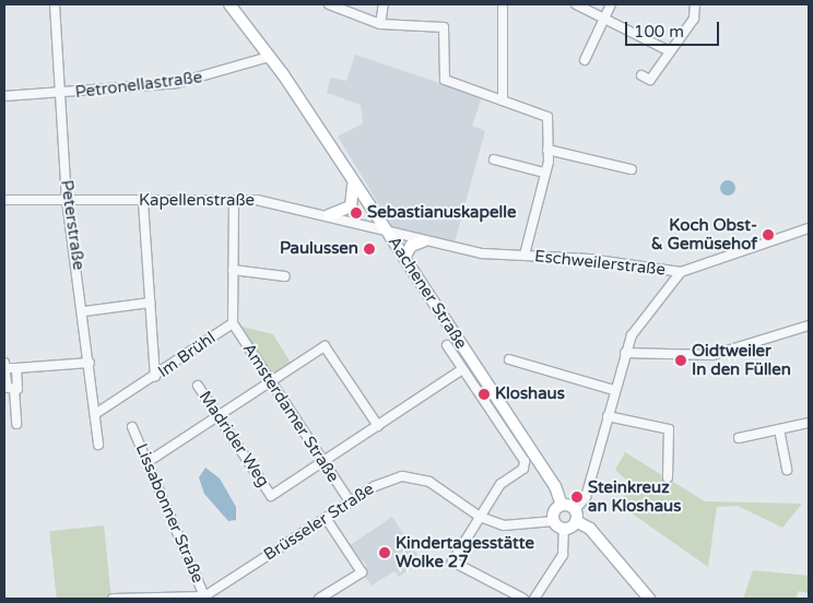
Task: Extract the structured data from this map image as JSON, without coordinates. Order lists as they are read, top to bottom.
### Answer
{
  "streets": {
    "main road": ["Aachener Straße"],
    "street": [
      "Petronellastraße",
      "Kapellenstraße",
      "Peterstraße",
      "Eschweilerstraße",
      "Im Brühl",
      "Amsterdamer Straße",
      "Madrider Weg",
      "Lissabonner Straße",
      "Brüsseler Straße"
    ]
  },
  "crossings": [
    ["Petronellastraße", "Peterstraße"],
    ["Petronellastraße", "Aachener Straße"],
    ["Kapellenstraße", "Peterstraße"],
    ["Kapellenstraße", "Eschweilerstraße"],
    ["Kapellenstraße", "Aachener Straße"],
    ["Kapellenstraße", "Im Brühl"],
    ["Peterstraße", "Im Brühl"],
    ["Eschweilerstraße", "Aachener Straße"],
    ["Im Brühl", "Amsterdamer Straße"],
    ["Amsterdamer Straße", "Madrider Weg"],
    ["Amsterdamer Straße", "Brüsseler Straße"],
    ["Lissabonner Straße", "Brüsseler Straße"]
  ],
  "places": [
    "Sebastianuskapelle",
    "Koch Obst- & Gemüsehof",
    "Paulussen",
    "Oidtweiler In den Füllen",
    "Kloshaus",
    "Steinkreuz an Kloshaus",
    "Kindertagesstätte Wolke 27"
  ],
  "scale_bar": "100 m"
}
